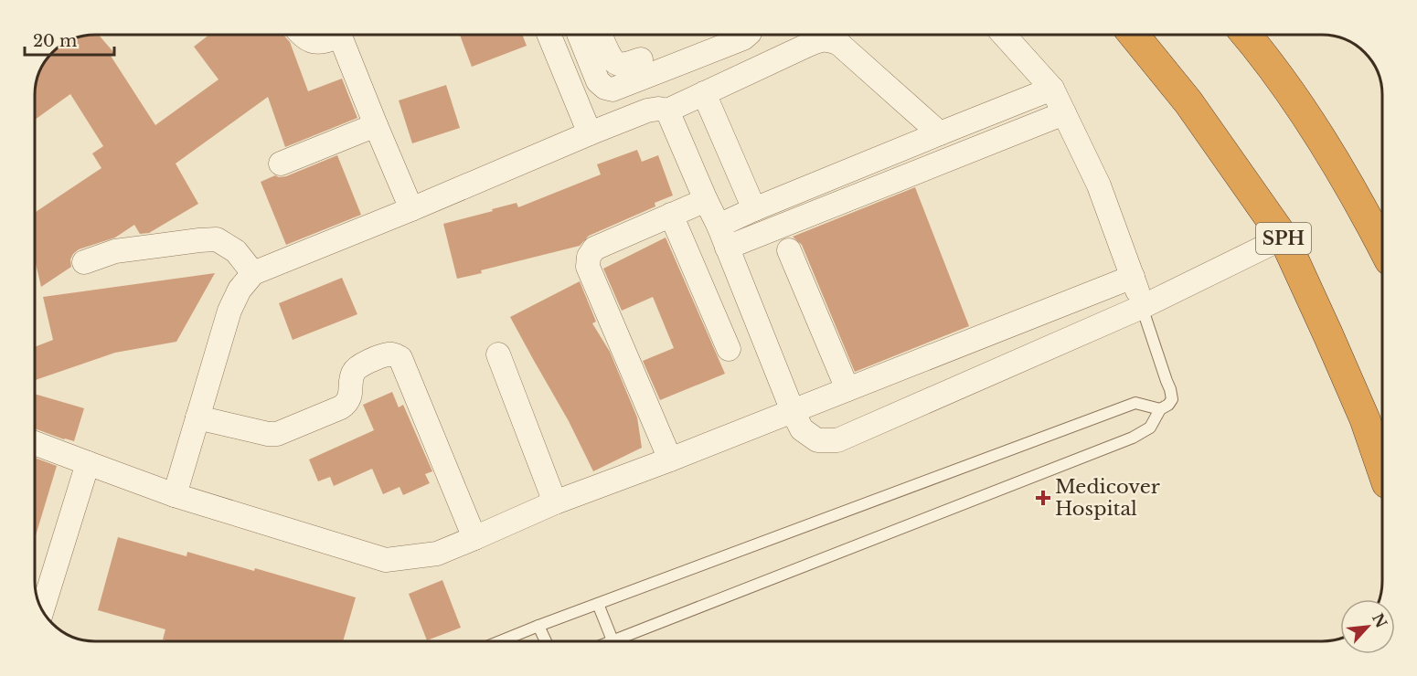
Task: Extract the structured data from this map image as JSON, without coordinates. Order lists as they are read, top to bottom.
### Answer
{
  "streets": {
    "highway": ["SPH"]
  },
  "places": {
    "health": ["Medicover Hospital"]
  },
  "scale_bar": "20 m",
  "north": "top right"
}
